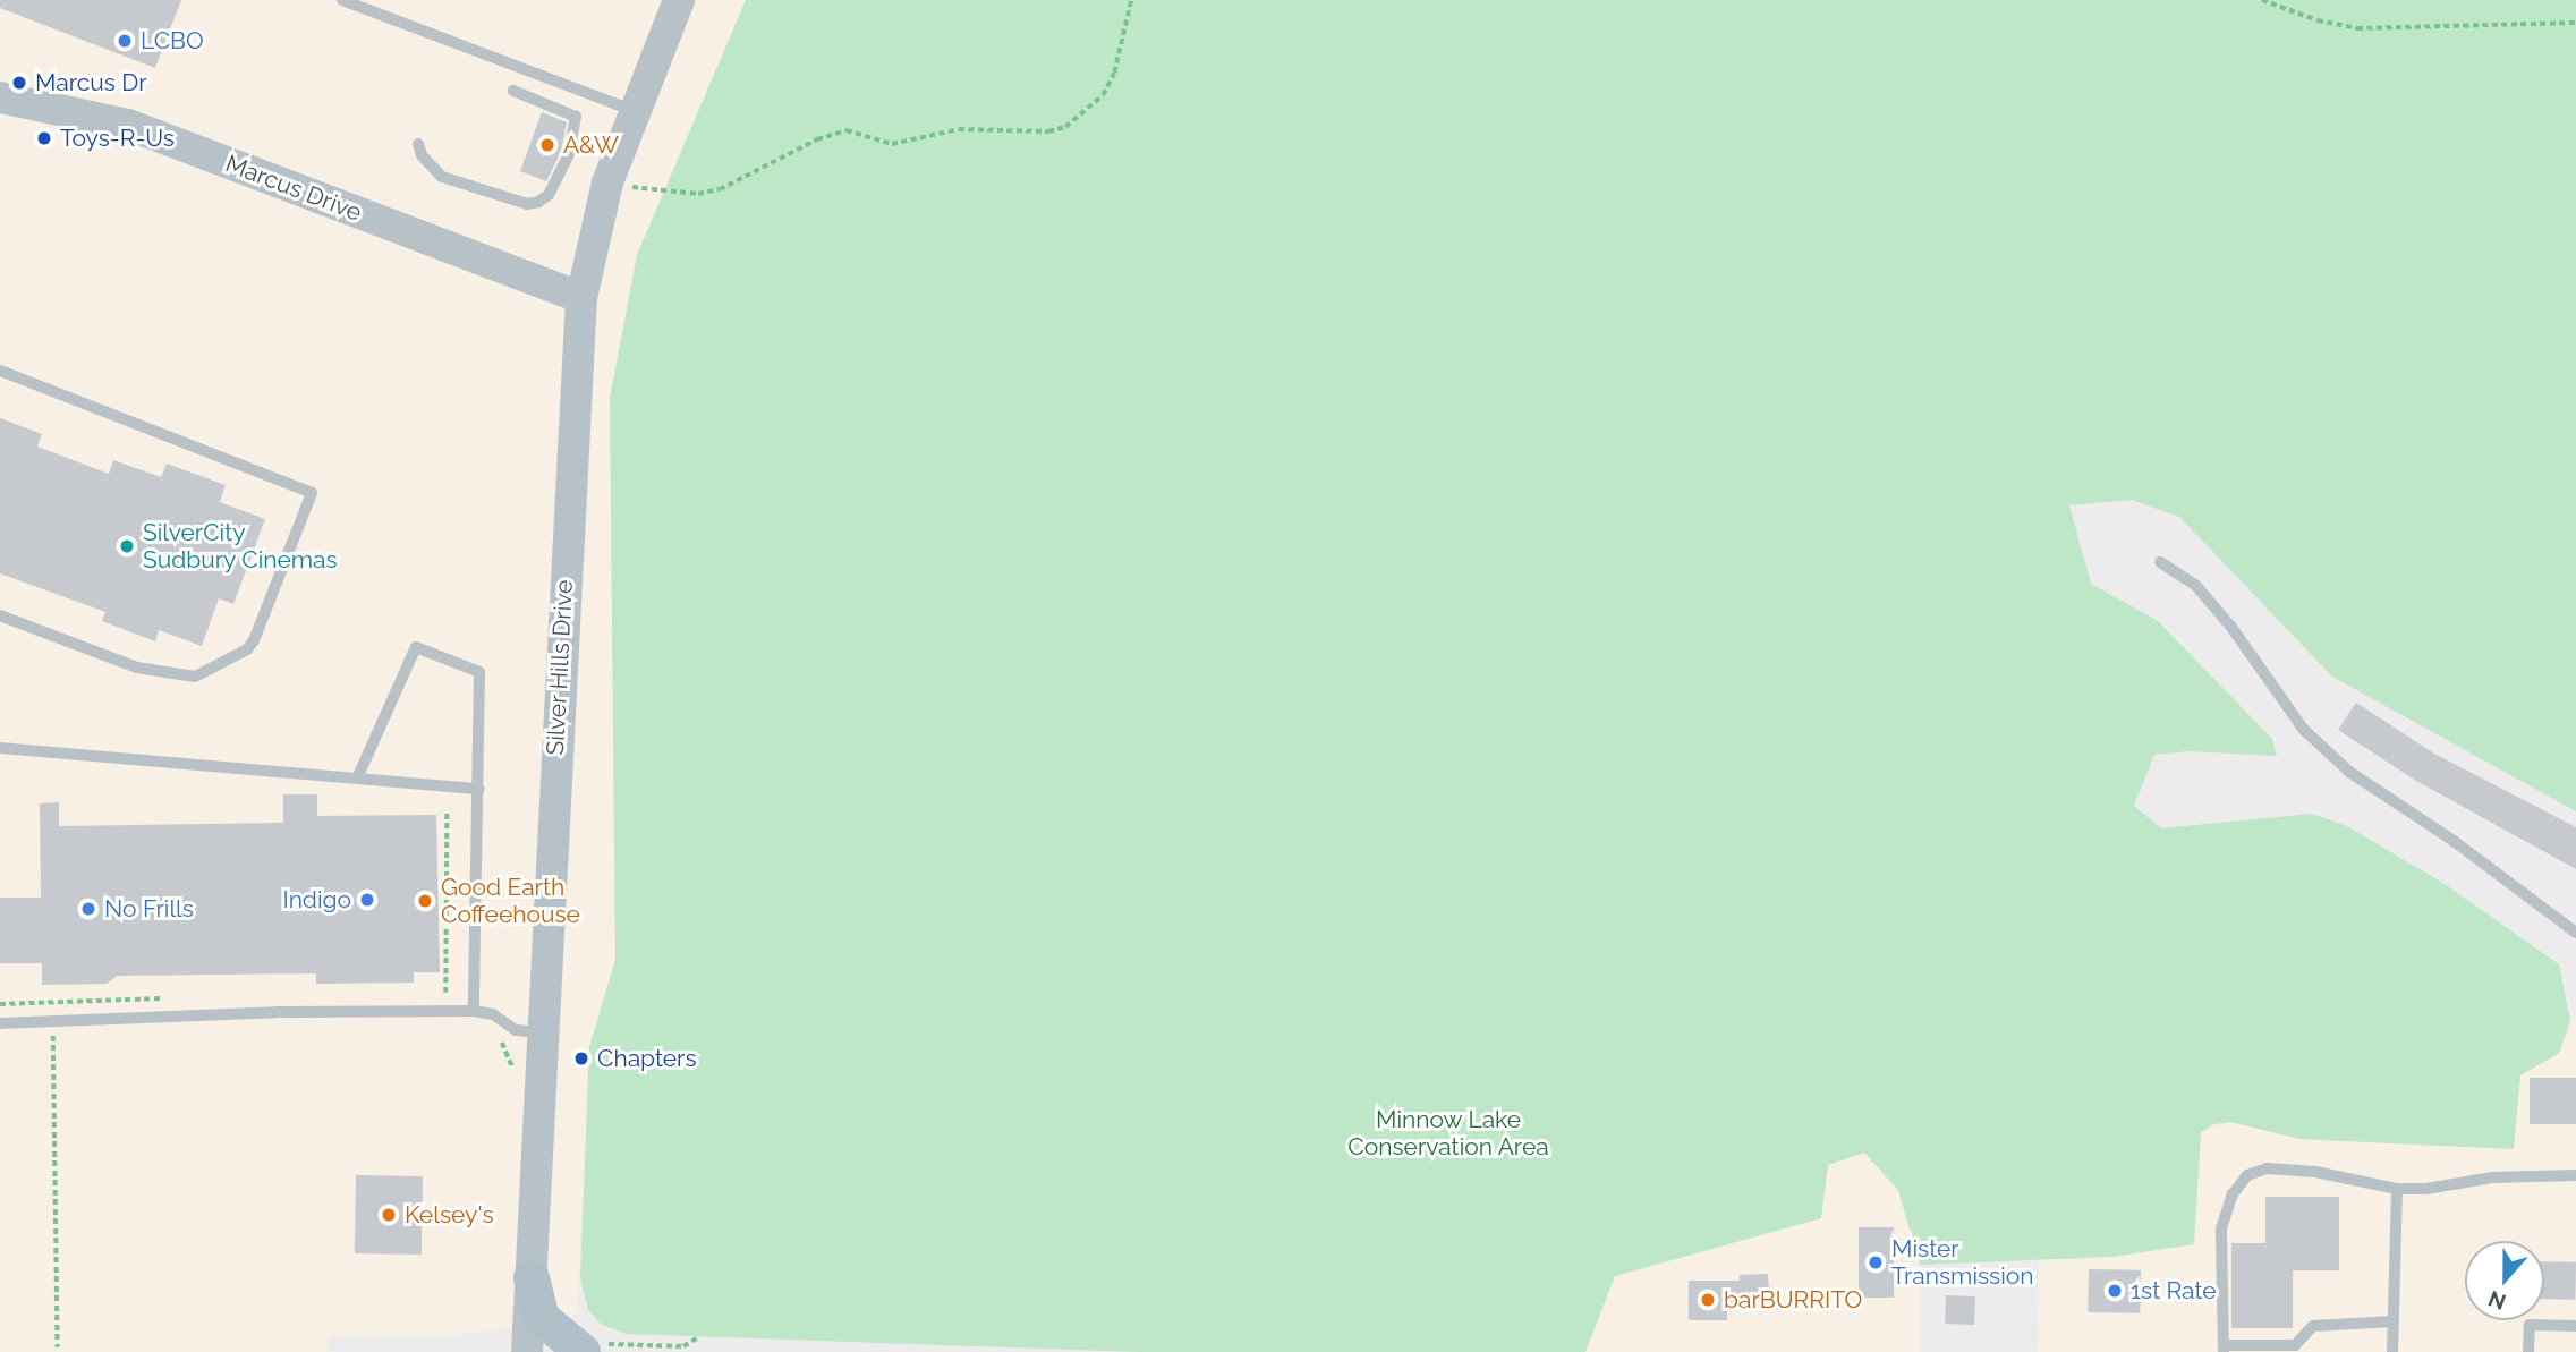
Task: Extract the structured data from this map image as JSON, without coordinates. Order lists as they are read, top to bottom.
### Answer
{
  "streets": {
    "street": ["Marcus Drive", "Silver Hills Drive"]
  },
  "crossings": [
    ["Marcus Drive", "Silver Hills Drive"]
  ],
  "parks": ["Minnow Lake Conservation Area"],
  "places": [
    "LCBO",
    "Marcus Dr",
    "Toys-R-Us",
    "A&W",
    "SilverCity Sudbury Cinemas",
    "Indigo",
    "Good Earth Coffeehouse",
    "No Frills",
    "Chapters",
    "Kelsey's",
    "Mister Transmission",
    "1st Rate",
    "barBURRITO"
  ],
  "north": "bottom"
}
